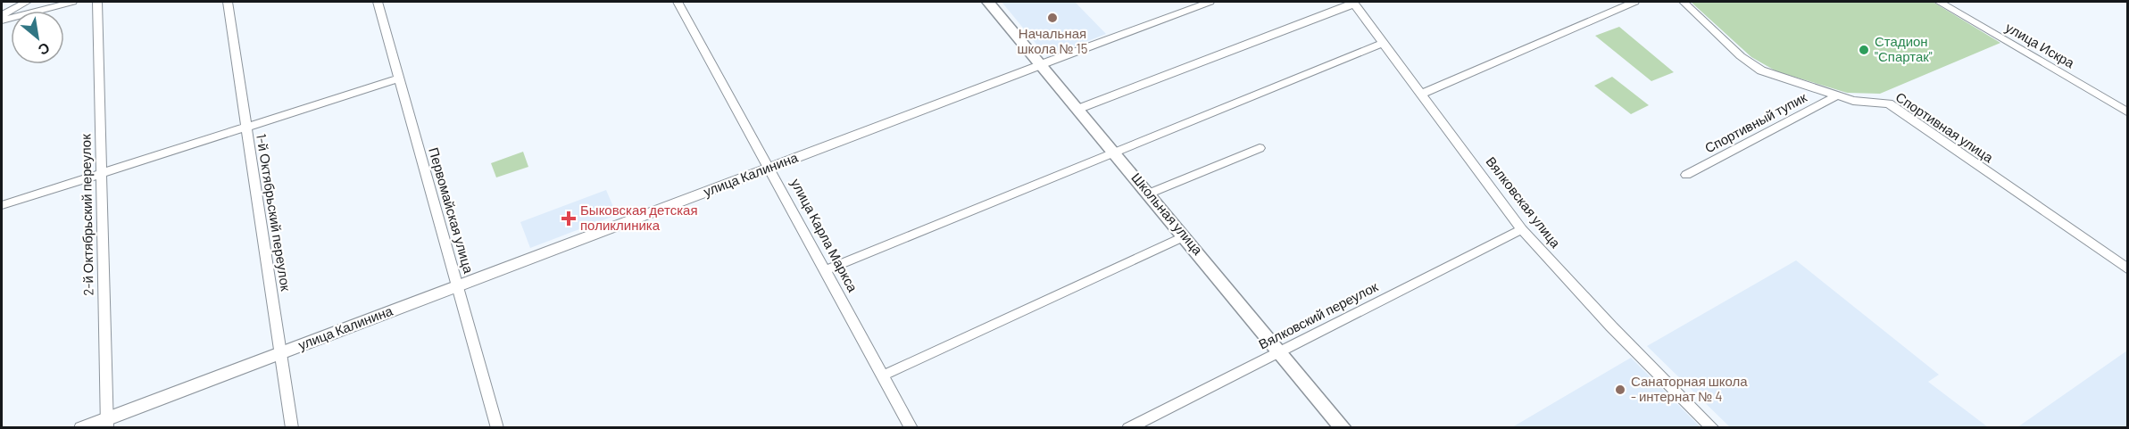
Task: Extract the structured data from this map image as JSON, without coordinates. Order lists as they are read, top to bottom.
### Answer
{
  "streets": {
    "main road": ["Школьная улица"],
    "street": [
      "улица Искра",
      "Спортивный тупик",
      "Спортивная улица",
      "улица Калинина",
      "Вялковская улица",
      "Первомайская улица",
      "1-й Октябрьский переулок",
      "2-й Октябрьский переулок",
      "улица Карла Маркса",
      "Вялковский переулок"
    ]
  },
  "crossings": [
    ["Спортивный тупик", "Спортивная улица"],
    ["улица Калинина", "Первомайская улица"],
    ["улица Калинина", "1-й Октябрьский переулок"],
    ["улица Калинина", "Школьная улица"],
    ["улица Калинина", "2-й Октябрьский переулок"],
    ["улица Калинина", "улица Карла Маркса"],
    ["Вялковская улица", "Вялковский переулок"],
    ["Школьная улица", "Вялковский переулок"]
  ],
  "places": {
    "other": ["Начальная школа № 15", "Стадион \"Спартак\"", "Санаторная школа - интернат № 4"],
    "health": ["Быковская детская поликлиника"]
  },
  "north": "bottom right"
}
